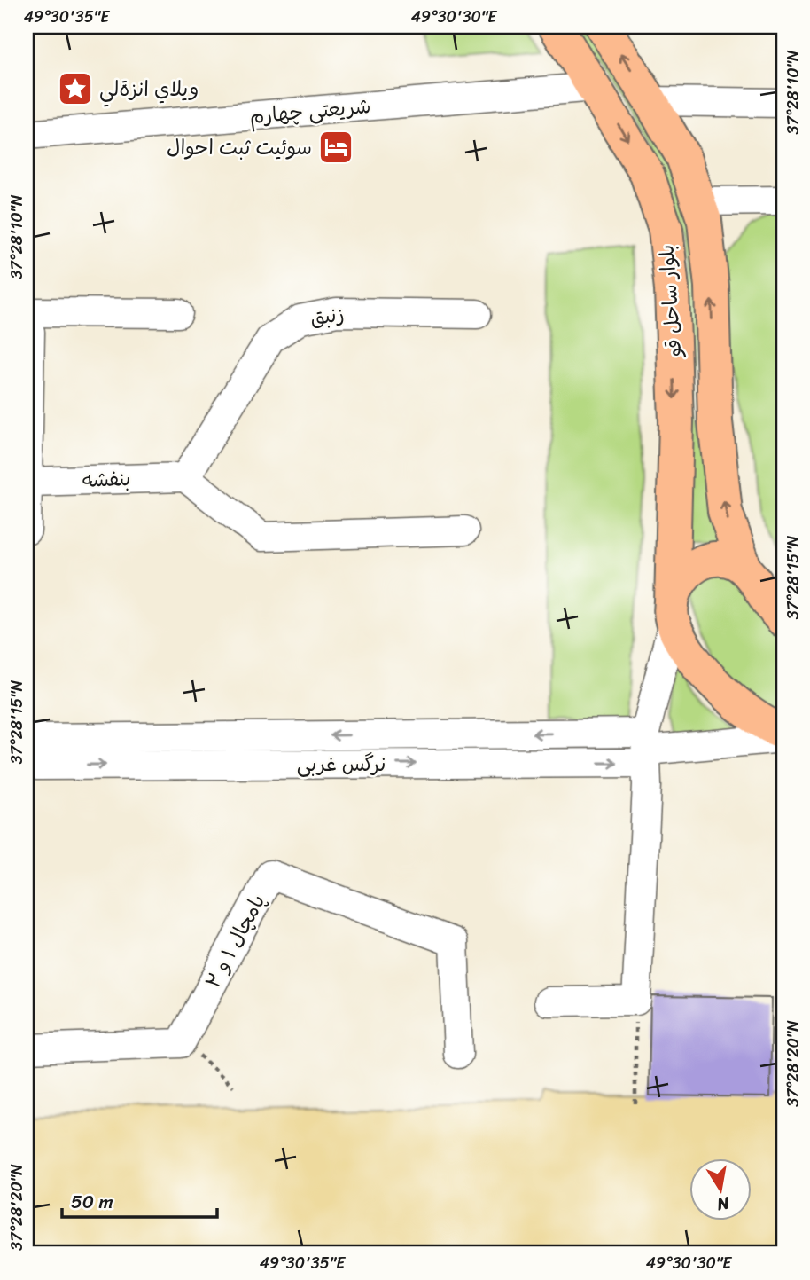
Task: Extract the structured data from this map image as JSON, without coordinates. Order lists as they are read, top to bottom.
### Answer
{
  "streets": {
    "main road": ["بلوار ساحل قو"],
    "street": [
      "شریعتی چهارم",
      "زنبق",
      "بنفشه",
      "نرگس غربی",
      "پامچال ۱ و ۲"
    ]
  },
  "crossings": [
    ["شریعتی چهارم", "بلوار ساحل قو"],
    ["زنبق", "بنفشه"]
  ],
  "places": {
    "place": ["ويلاي انزةلي"],
    "hotel": ["سوئیت ثبت احوال"]
  },
  "scale_bar": "50 m",
  "north": "bottom",
  "coordinates": [
    "49°30'35\"E",
    "49°30'30\"E",
    "37°28'10\"N",
    "37°28'15\"N",
    "37°28'20\"N"
  ]
}
